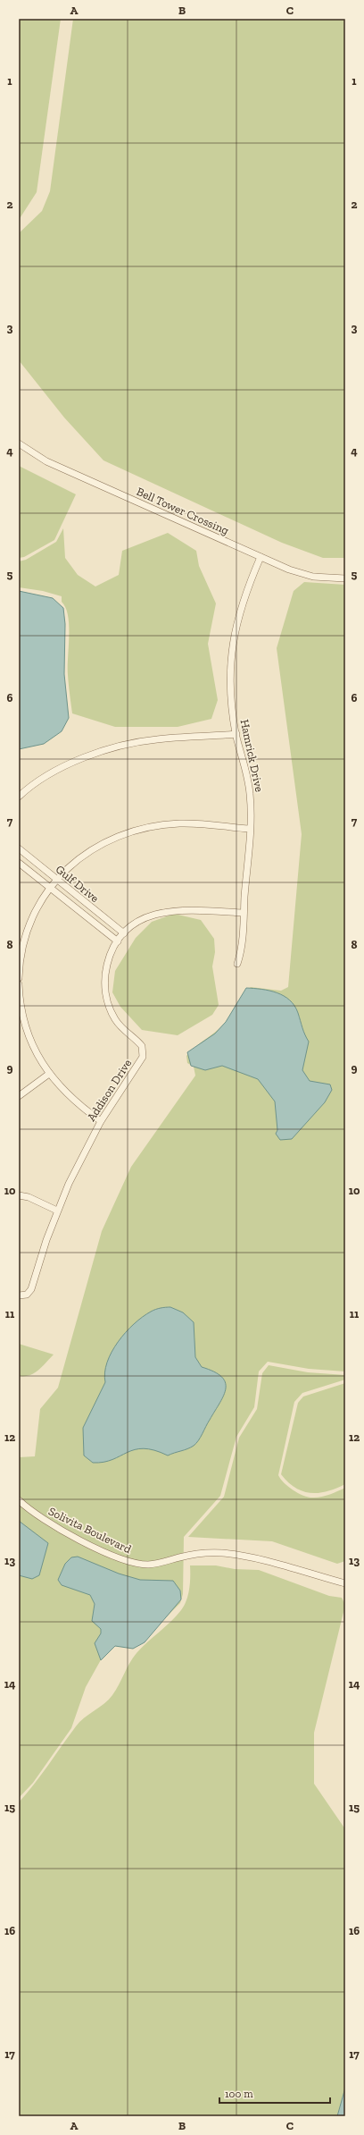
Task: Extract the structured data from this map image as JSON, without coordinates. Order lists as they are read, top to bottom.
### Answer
{
  "streets": {
    "street": [
      "Bell Tower Crossing",
      "Hamrick Drive",
      "Gulf Drive",
      "Addison Drive",
      "Solivita Boulevard"
    ]
  },
  "crossings": [
    ["Bell Tower Crossing", "Hamrick Drive"],
    ["Hamrick Drive", "Addison Drive"],
    ["Gulf Drive", "Addison Drive"]
  ],
  "scale_bar": "100 m",
  "grid": {
    "columns": ["A", "B", "C"],
    "rows": [
      "1",
      "2",
      "3",
      "4",
      "5",
      "6",
      "7",
      "8",
      "9",
      "10",
      "11",
      "12",
      "13",
      "14",
      "15",
      "16",
      "17"
    ]
  }
}
